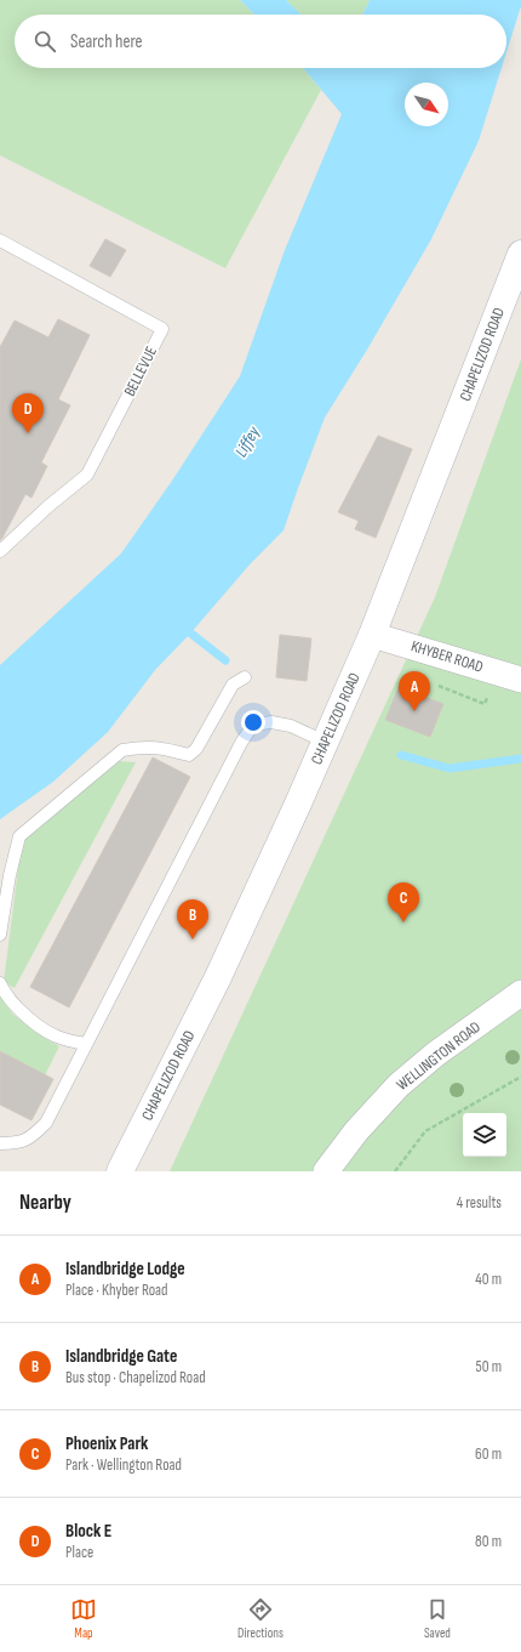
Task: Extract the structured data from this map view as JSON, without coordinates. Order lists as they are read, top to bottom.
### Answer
{
  "streets": {
    "main road": ["CHAPELIZOD ROAD"],
    "street": ["KHYBER ROAD", "WELLINGTON ROAD"],
    "lane": ["BELLEVUE"]
  },
  "crossings": [
    ["CHAPELIZOD ROAD", "KHYBER ROAD"]
  ],
  "water": ["Liffey"],
  "north": "bottom right",
  "page": {
    "search": "Search here",
    "pins": [
      "D",
      "A",
      "C",
      "B"
    ],
    "heading": ["Nearby", "4 results"],
    "list": [
      {
        "mark": "A",
        "name": "Islandbridge Lodge",
        "note": "Place · Khyber Road",
        "value": "40 m"
      },
      {
        "mark": "B",
        "name": "Islandbridge Gate",
        "note": "Bus stop · Chapelizod Road",
        "value": "50 m"
      },
      {
        "mark": "C",
        "name": "Phoenix Park",
        "note": "Park · Wellington Road",
        "value": "60 m"
      },
      {
        "mark": "D",
        "name": "Block E",
        "note": "Place",
        "value": "80 m"
      }
    ],
    "nav": ["Map", "Directions", "Saved"]
  }
}
